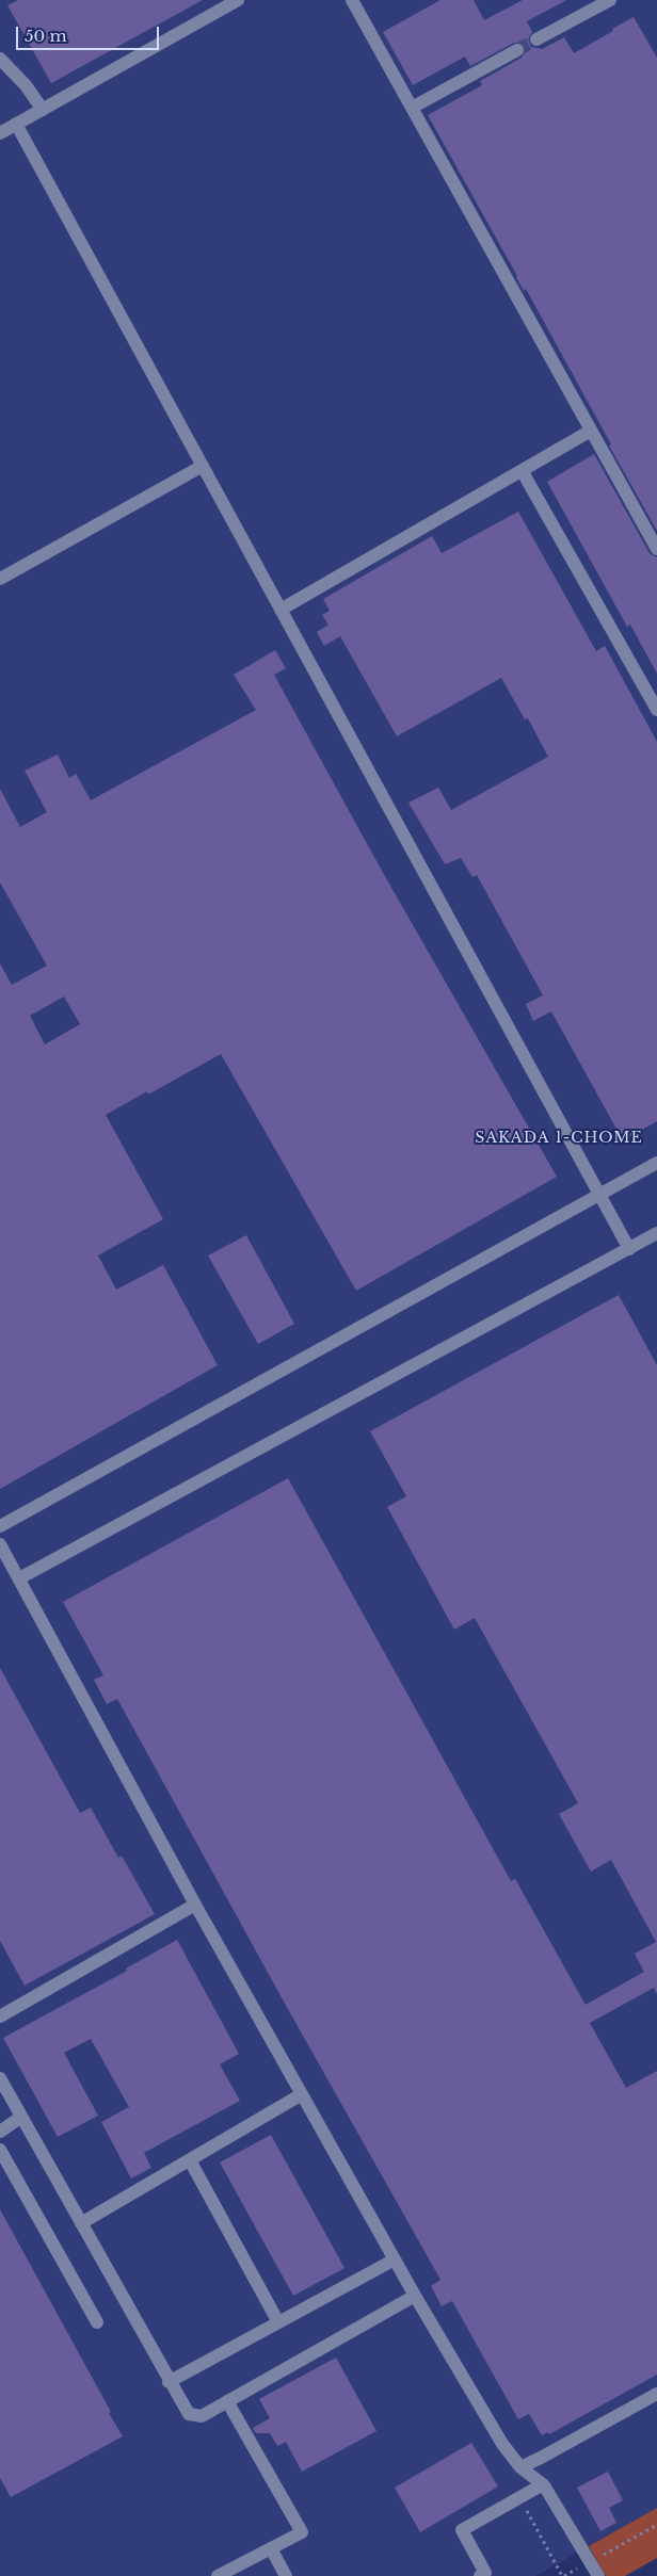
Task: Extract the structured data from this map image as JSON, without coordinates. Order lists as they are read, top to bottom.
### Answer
{
  "districts": ["SAKADA 1-CHOME"],
  "scale_bar": "50 m"
}
